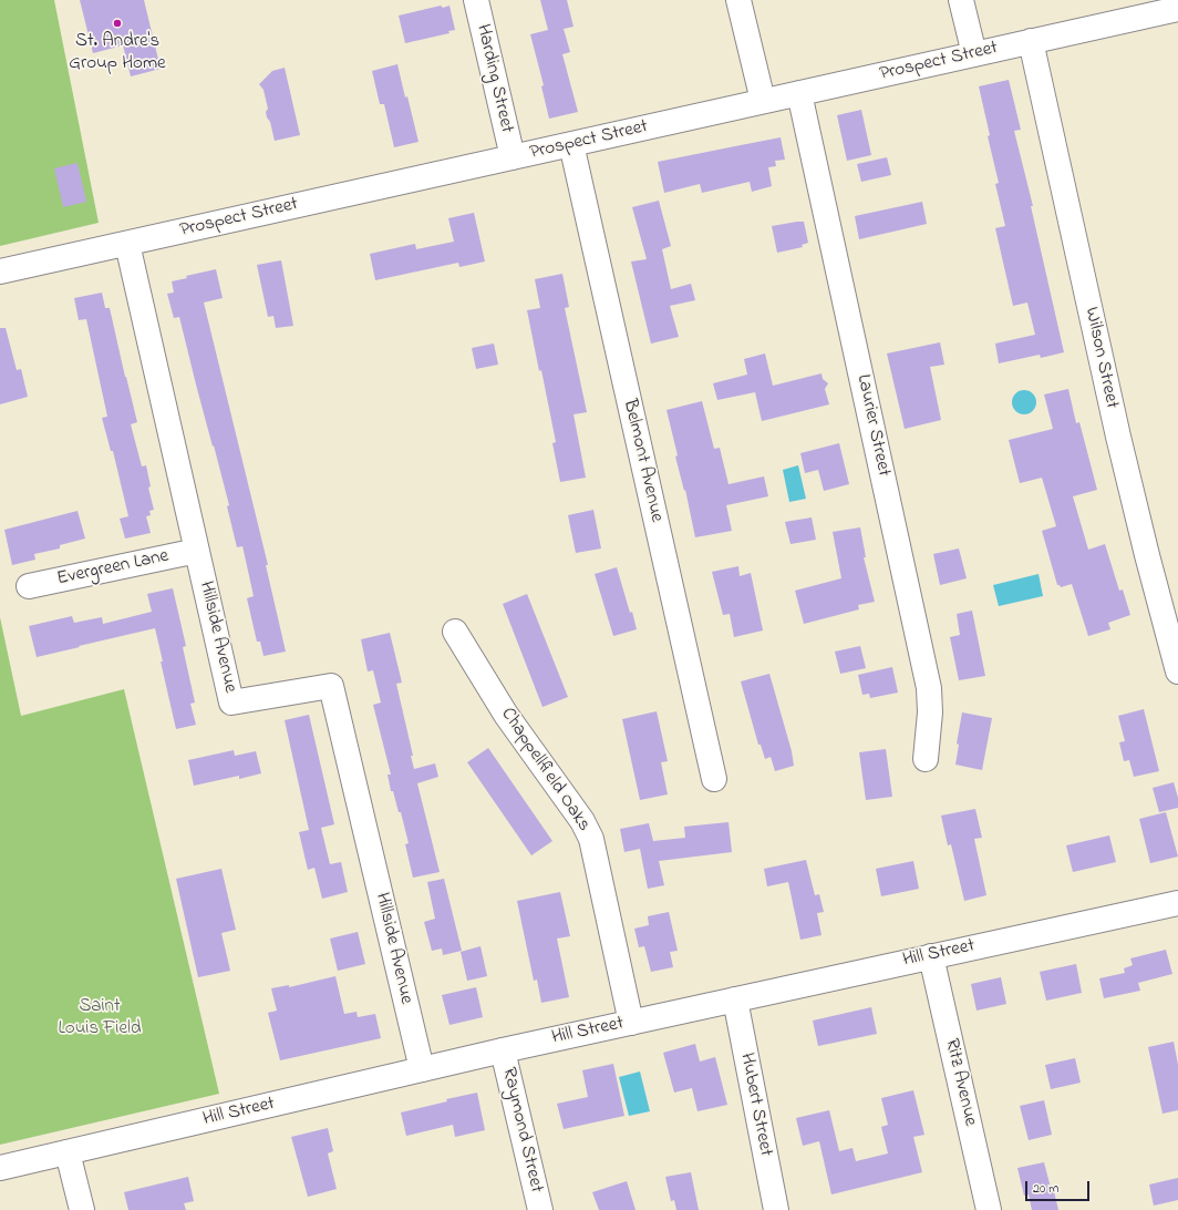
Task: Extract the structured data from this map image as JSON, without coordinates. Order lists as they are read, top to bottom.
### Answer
{
  "streets": {
    "street": [
      "Prospect Street",
      "Harding Street",
      "Wilson Street",
      "Laurier Street",
      "Belmont Avenue",
      "Evergreen Lane",
      "Hillside Avenue",
      "Chappellfield Oaks",
      "Hill Street",
      "Ritz Avenue",
      "Hubert Street",
      "Raymond Street"
    ]
  },
  "crossings": [
    ["Prospect Street", "Harding Street"],
    ["Prospect Street", "Wilson Street"],
    ["Prospect Street", "Laurier Street"],
    ["Prospect Street", "Belmont Avenue"],
    ["Prospect Street", "Hillside Avenue"],
    ["Evergreen Lane", "Hillside Avenue"],
    ["Hillside Avenue", "Hill Street"],
    ["Chappellfield Oaks", "Hill Street"],
    ["Hill Street", "Ritz Avenue"],
    ["Hill Street", "Hubert Street"],
    ["Hill Street", "Raymond Street"]
  ],
  "parks": ["Saint Louis Field"],
  "places": ["St. Andre's Group Home"],
  "scale_bar": "20 m"
}
